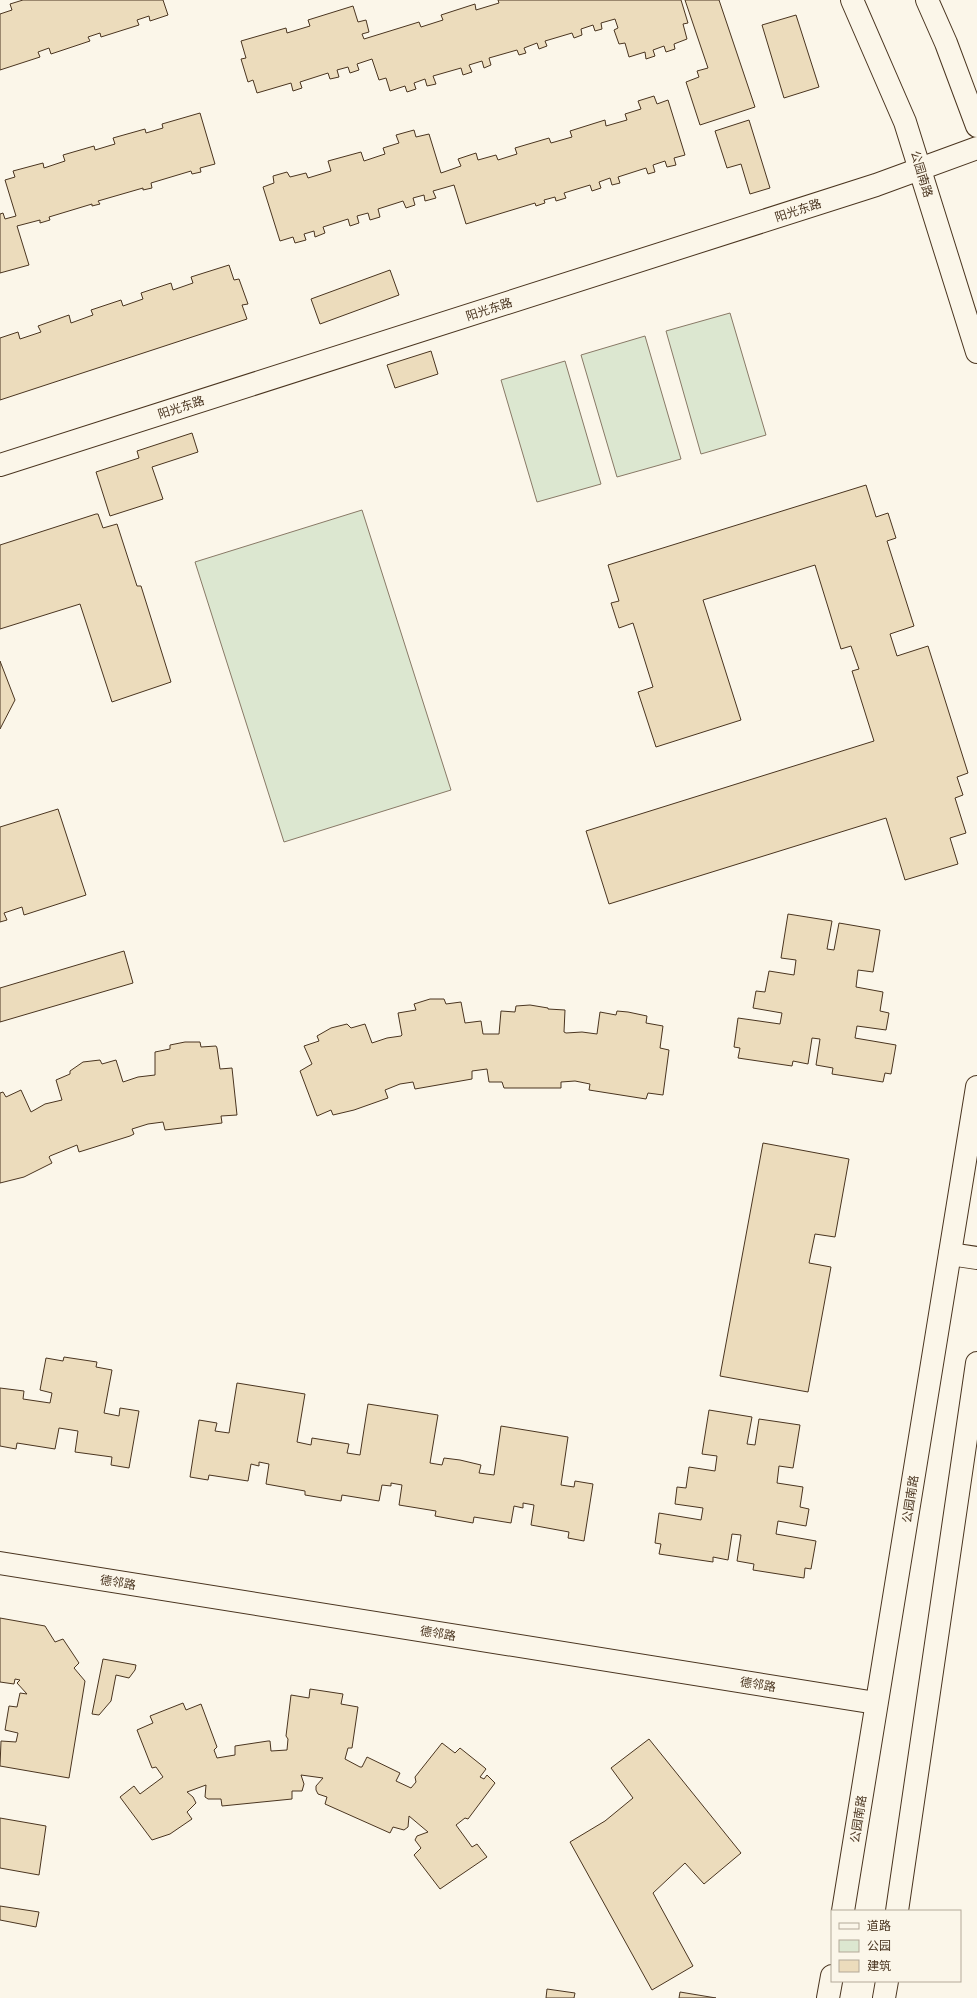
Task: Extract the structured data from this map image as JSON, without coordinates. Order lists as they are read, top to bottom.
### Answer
{
  "streets": {
    "main road": ["公园南路", "阳光东路", "德邻路"]
  },
  "crossings": [
    ["公园南路", "阳光东路"],
    ["公园南路", "德邻路"]
  ],
  "legend": ["道路", "公园", "建筑"]
}
